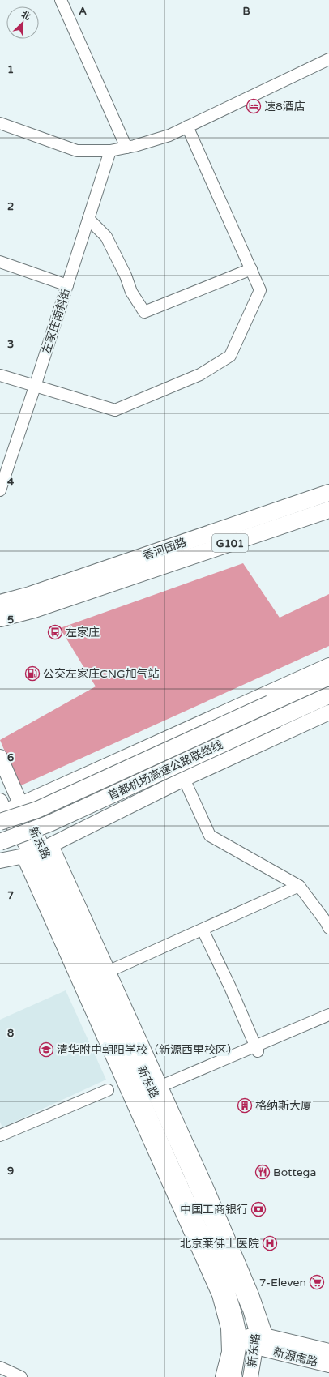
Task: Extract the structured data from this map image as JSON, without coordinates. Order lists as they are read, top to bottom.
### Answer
{
  "streets": {
    "highway": ["G101", "香河园路", "首都机场高速公路联络线"],
    "main road": ["新东路", "新源南路"],
    "street": ["左家庄南斜街"]
  },
  "crossings": [
    ["新东路", "新源南路"]
  ],
  "places": {
    "hotel": ["速8酒店"],
    "bus stop": ["左家庄"],
    "fuel station": ["公交左家庄CNG加气站"],
    "school or university": ["清华附中朝阳学校（新源西里校区）"],
    "building": ["格纳斯大厦"],
    "restaurant": ["Bottega"],
    "bank": ["中国工商银行"],
    "hospital": ["北京莱佛士医院"],
    "supermarket": ["7-Eleven"]
  },
  "north": "top right",
  "grid": {
    "columns": ["A", "B"],
    "rows": [
      "1",
      "2",
      "3",
      "4",
      "5",
      "6",
      "7",
      "8",
      "9"
    ]
  }
}
